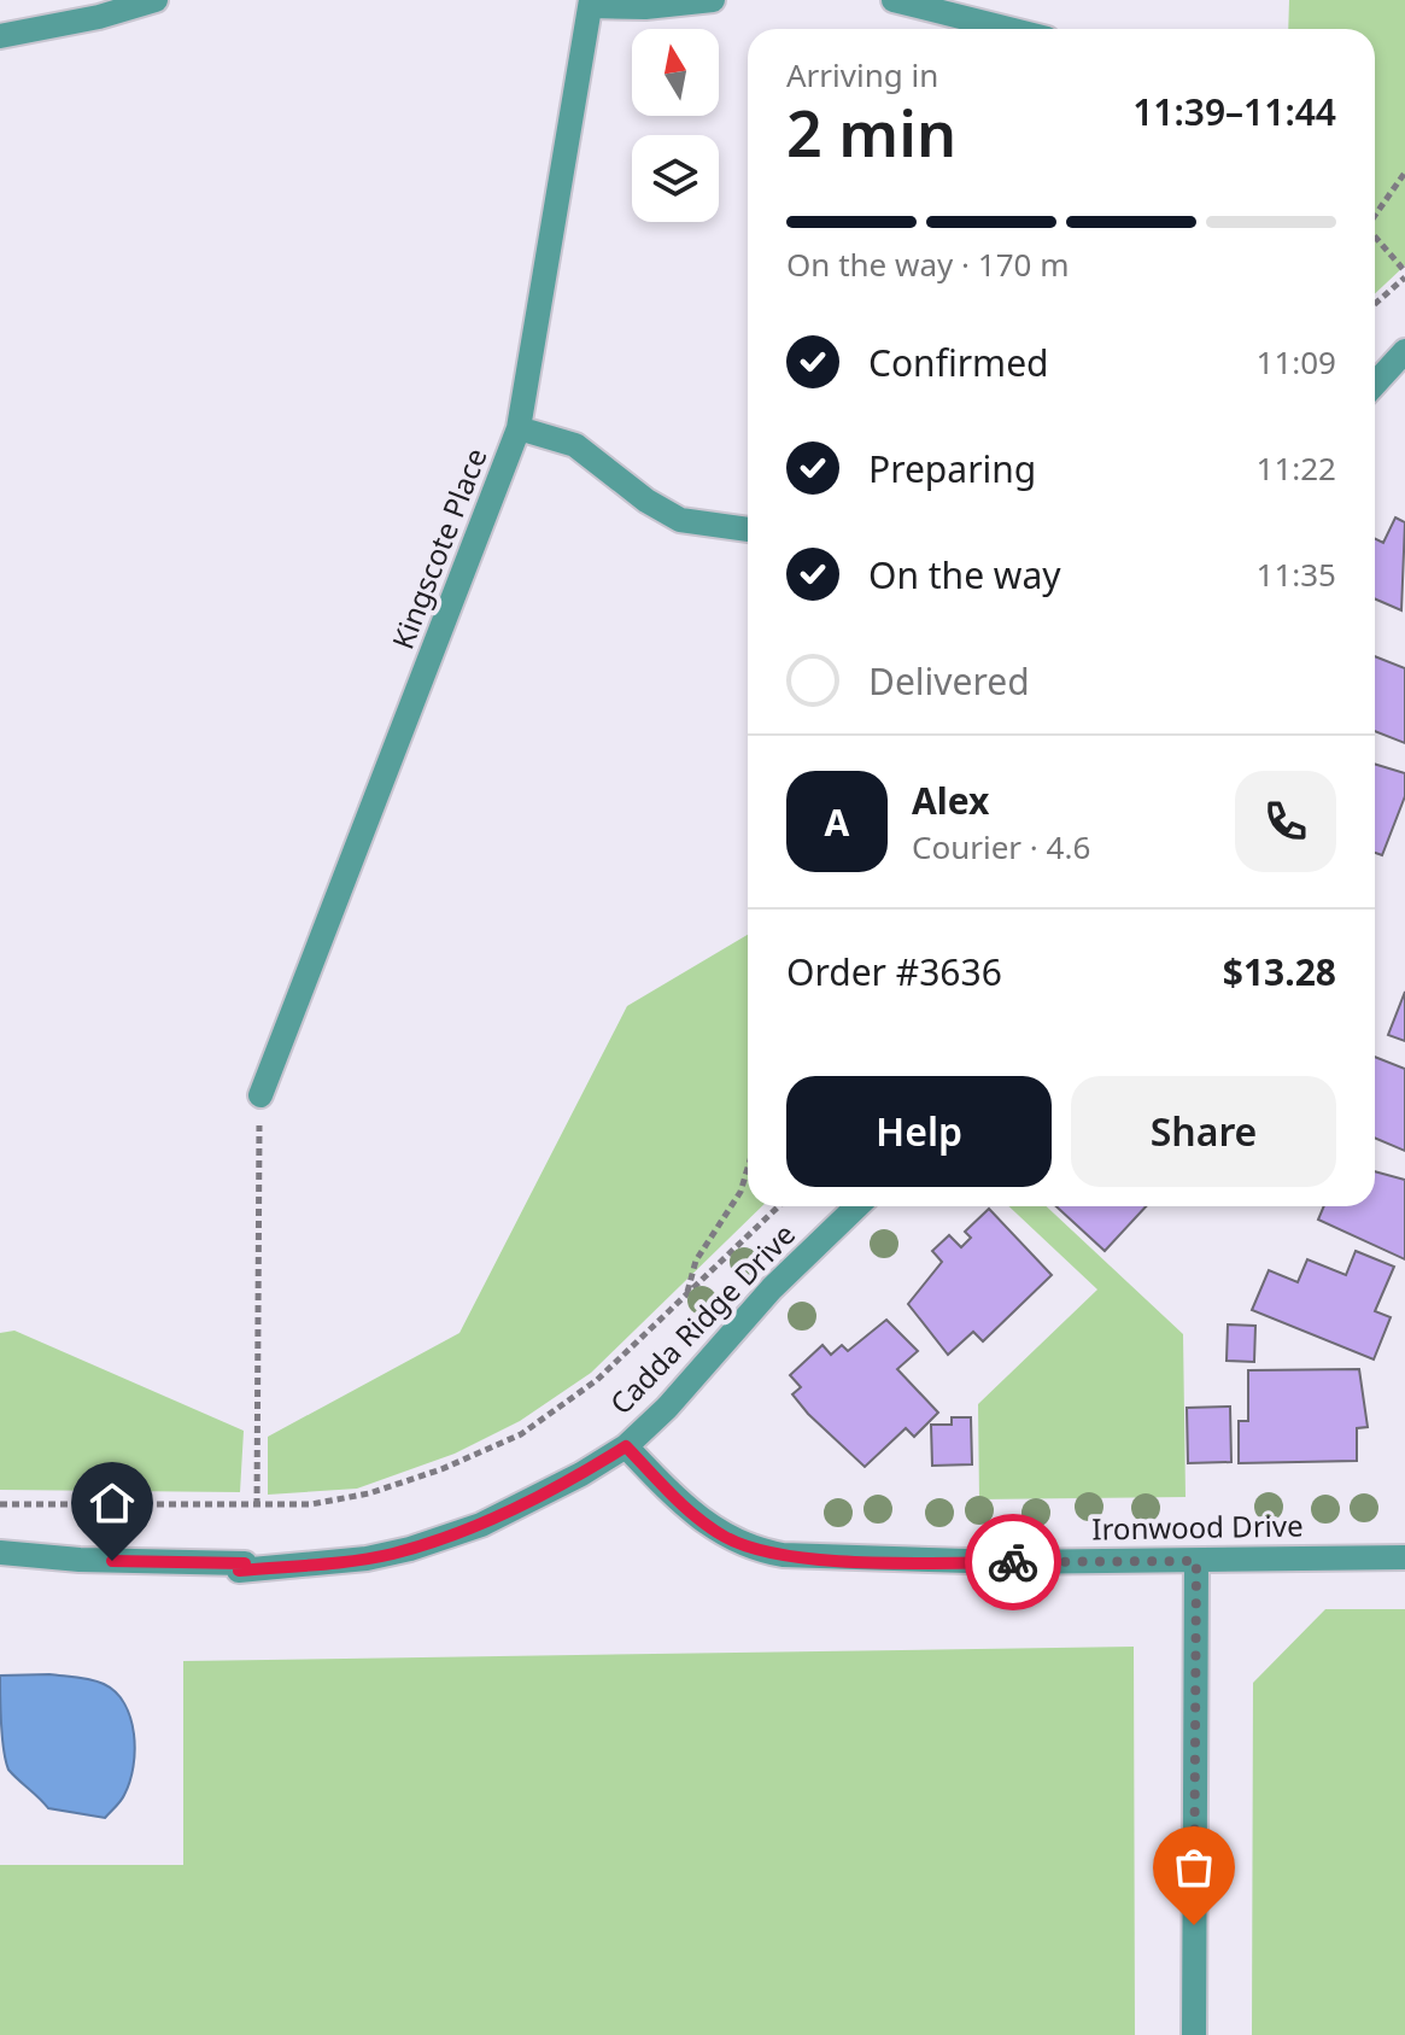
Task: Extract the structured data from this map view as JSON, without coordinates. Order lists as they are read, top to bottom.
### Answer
{
  "streets": {
    "street": ["Kingscote Place", "Cadda Ridge Drive", "Ironwood Drive"]
  },
  "crossings": [
    ["Cadda Ridge Drive", "Ironwood Drive"]
  ],
  "north": "top",
  "page": {
    "heading": ["2 min", "Arriving in", "11:39–11:44"],
    "panel": [
      "Alex",
      "Courier · 4.6",
      "Order #3636",
      "$13.28"
    ],
    "bar": "On the way · 170 m",
    "list": [
      ["Confirmed", "11:09"],
      ["Preparing", "11:22"],
      ["On the way", "11:35"],
      "Delivered"
    ],
    "round": "A",
    "buttons": ["Help", "Share"]
  }
}
